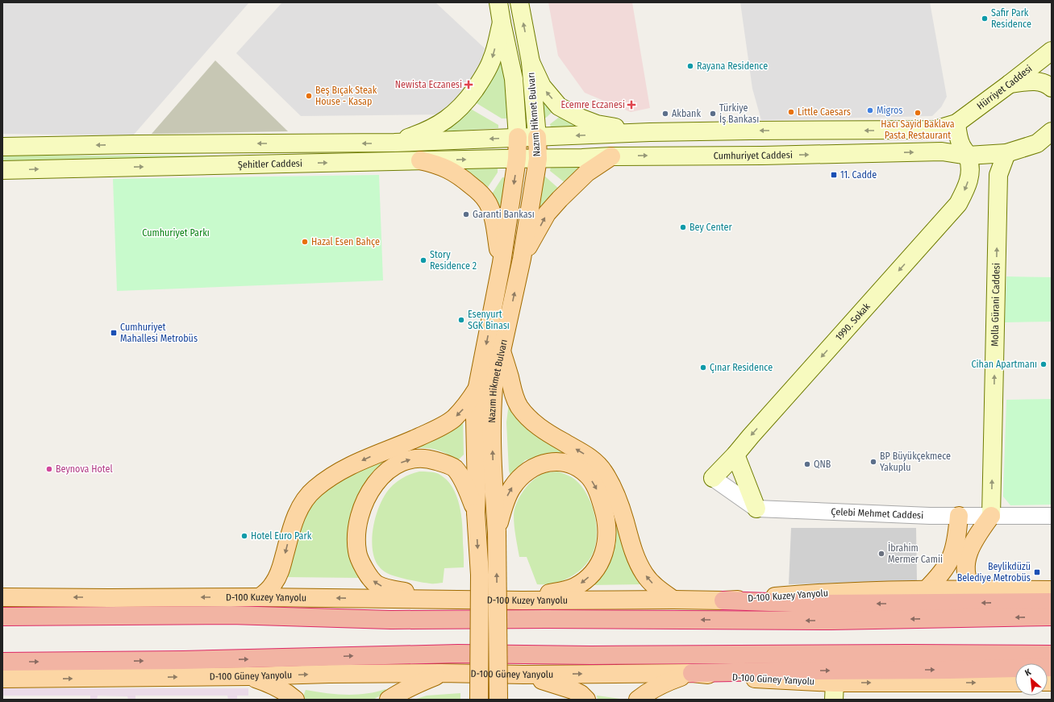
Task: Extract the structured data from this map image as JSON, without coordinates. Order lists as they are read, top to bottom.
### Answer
{
  "streets": {
    "main road": [
      "Hürriyet Caddesi",
      "Nazım Hikmet Bulvarı",
      "Cumhuriyet Caddesi",
      "Şehitler Caddesi",
      "Molla Gürani Caddesi",
      "1990. Sokak",
      "D-100 Kuzey Yanyolu",
      "D-100 Güney Yanyolu"
    ],
    "street": ["Çelebi Mehmet Caddesi"]
  },
  "crossings": [
    ["Nazım Hikmet Bulvarı", "Cumhuriyet Caddesi"],
    ["Nazım Hikmet Bulvarı", "Şehitler Caddesi"],
    ["Cumhuriyet Caddesi", "Şehitler Caddesi"],
    ["Cumhuriyet Caddesi", "Molla Gürani Caddesi"],
    ["Cumhuriyet Caddesi", "1990. Sokak"],
    ["Molla Gürani Caddesi", "Çelebi Mehmet Caddesi"]
  ],
  "one_way": [
    "Molla Gürani Caddesi",
    "1990. Sokak",
    "D-100 Kuzey Yanyolu",
    "D-100 Güney Yanyolu"
  ],
  "parks": ["Cumhuriyet Parkı"],
  "places": {
    "other": [
      "Safir Park Residence",
      "Rayana Residence",
      "Beş Bıçak Steak House - Kasap",
      "Migros",
      "Little Caesars",
      "Hacı Sayid Baklava Pasta Restaurant",
      "Akbank",
      "Türkiye İş Bankası",
      "Garanti Bankası",
      "Bey Center",
      "Hazal Esen Bahçe",
      "Story Residence 2",
      "Esenyurt SGK Binası",
      "Cihan Apartmanı",
      "Çınar Residence",
      "BP Büyükçekmece Yakuplu",
      "QNB",
      "Beynova Hotel",
      "Hotel Euro Park",
      "İbrahim Mermer Camii"
    ],
    "health": ["Newista Eczanesi", "Ecemre Eczanesi"],
    "transit": ["11. Cadde", "Cumhuriyet Mahallesi Metrobüs", "Beylikdüzü Belediye Metrobüs"]
  },
  "north": "top left"
}
